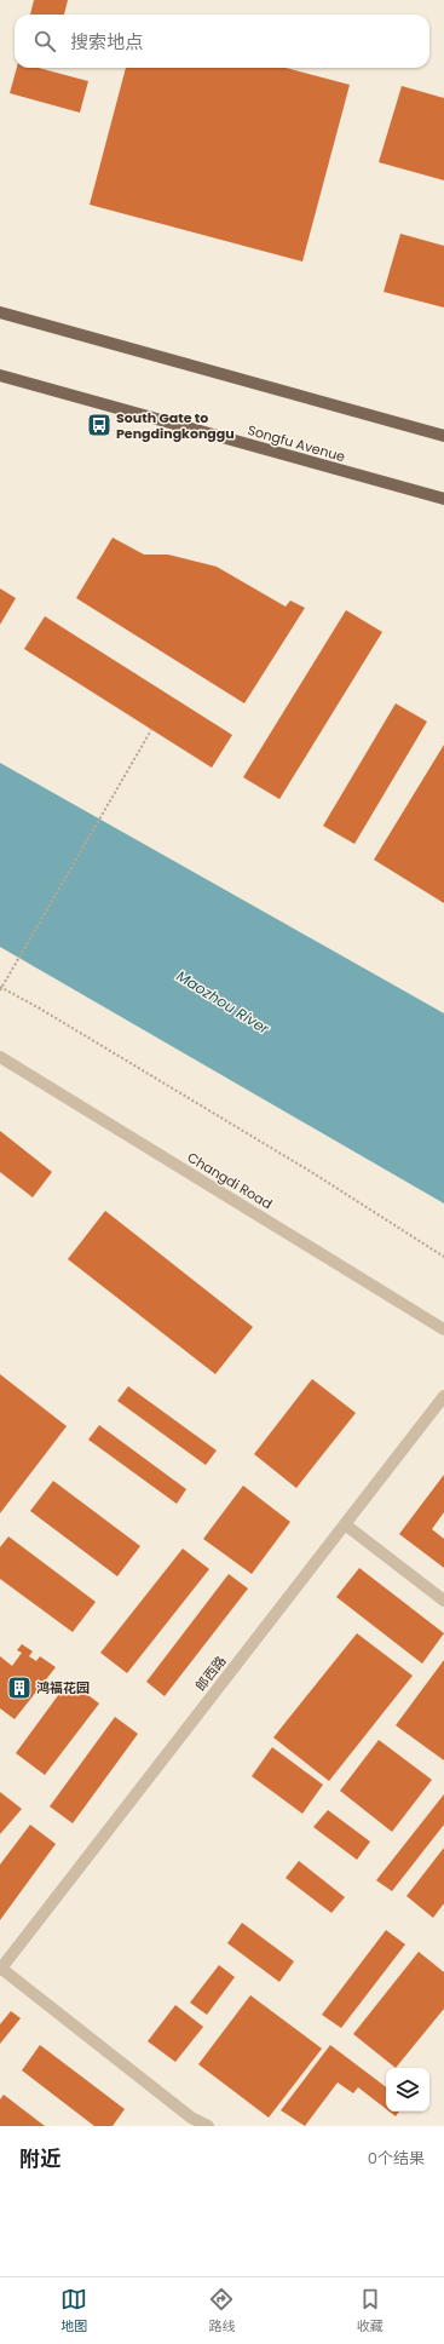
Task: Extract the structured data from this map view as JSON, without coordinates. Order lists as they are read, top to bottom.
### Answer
{
  "streets": {
    "main road": ["Songfu Avenue"],
    "street": ["Changdi Road", "郎西路"]
  },
  "water": ["Maozhou River"],
  "places": {
    "bus stop": ["South Gate to Pengdingkonggu"],
    "building": ["鸿福花园"]
  },
  "page": {
    "search": "搜索地点",
    "heading": ["附近", "0个结果"],
    "nav": ["地图", "路线", "收藏"]
  }
}
